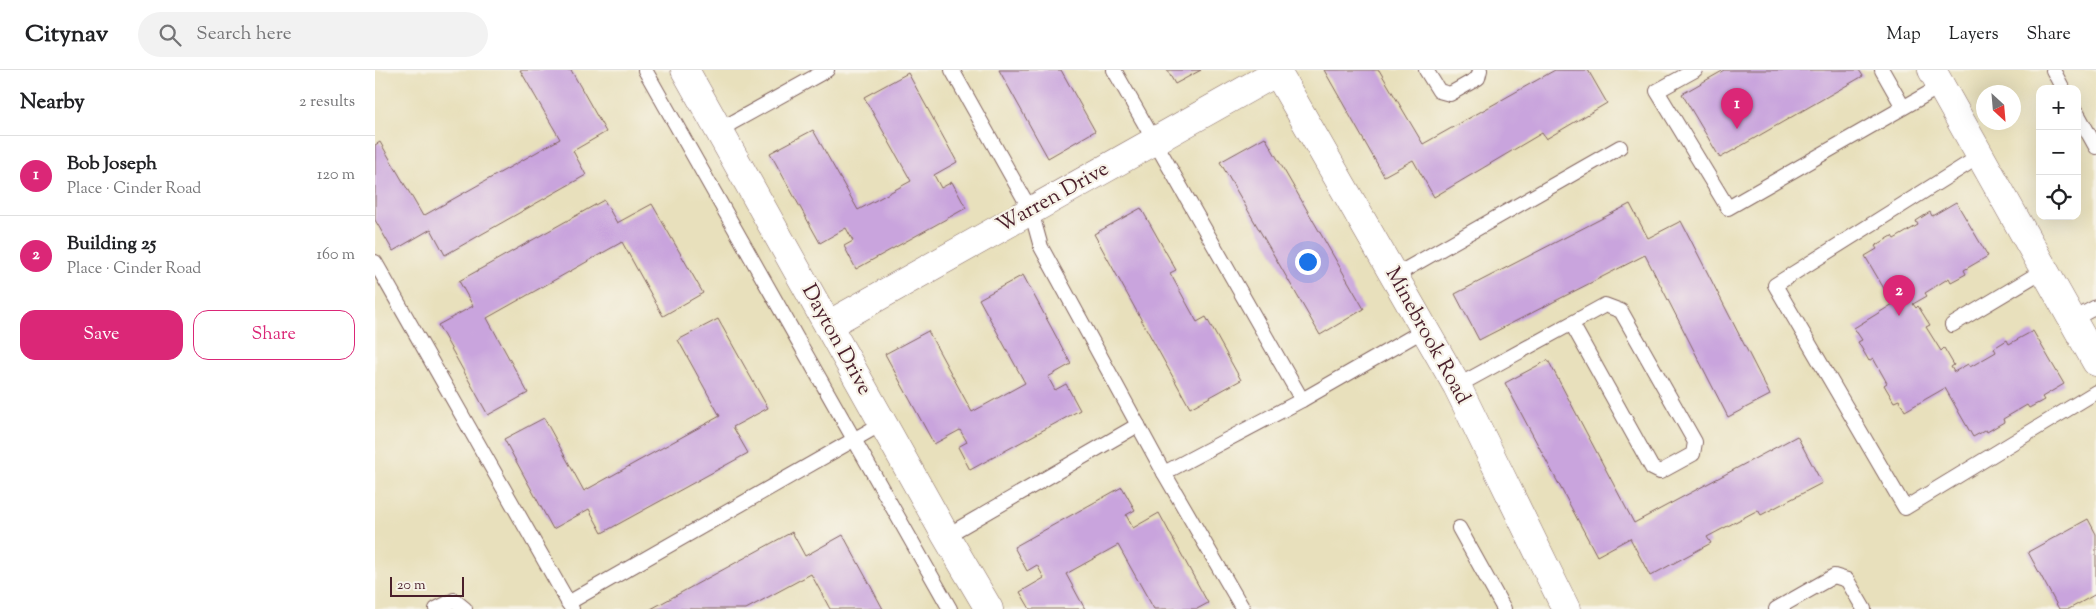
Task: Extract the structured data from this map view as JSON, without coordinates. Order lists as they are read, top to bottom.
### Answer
{
  "streets": {
    "street": ["Warren Drive", "Minebrook Road", "Dayton Drive"]
  },
  "crossings": [
    ["Warren Drive", "Minebrook Road"],
    ["Warren Drive", "Dayton Drive"]
  ],
  "scale_bar": "20 m",
  "north": "bottom right",
  "page": {
    "header": "Citynav",
    "search": "Search here",
    "nav": ["Map", "Layers", "Share"],
    "heading": ["Nearby", "2 results"],
    "map_buttons": ["+", "−"],
    "pins": ["1", "2"],
    "list": [
      {
        "mark": "1",
        "name": "Bob Joseph",
        "note": "Place · Cinder Road",
        "value": "120 m"
      },
      {
        "mark": "2",
        "name": "Building 25",
        "note": "Place · Cinder Road",
        "value": "160 m"
      }
    ],
    "buttons": ["Save", "Share"],
    "scale": "20 m"
  }
}
